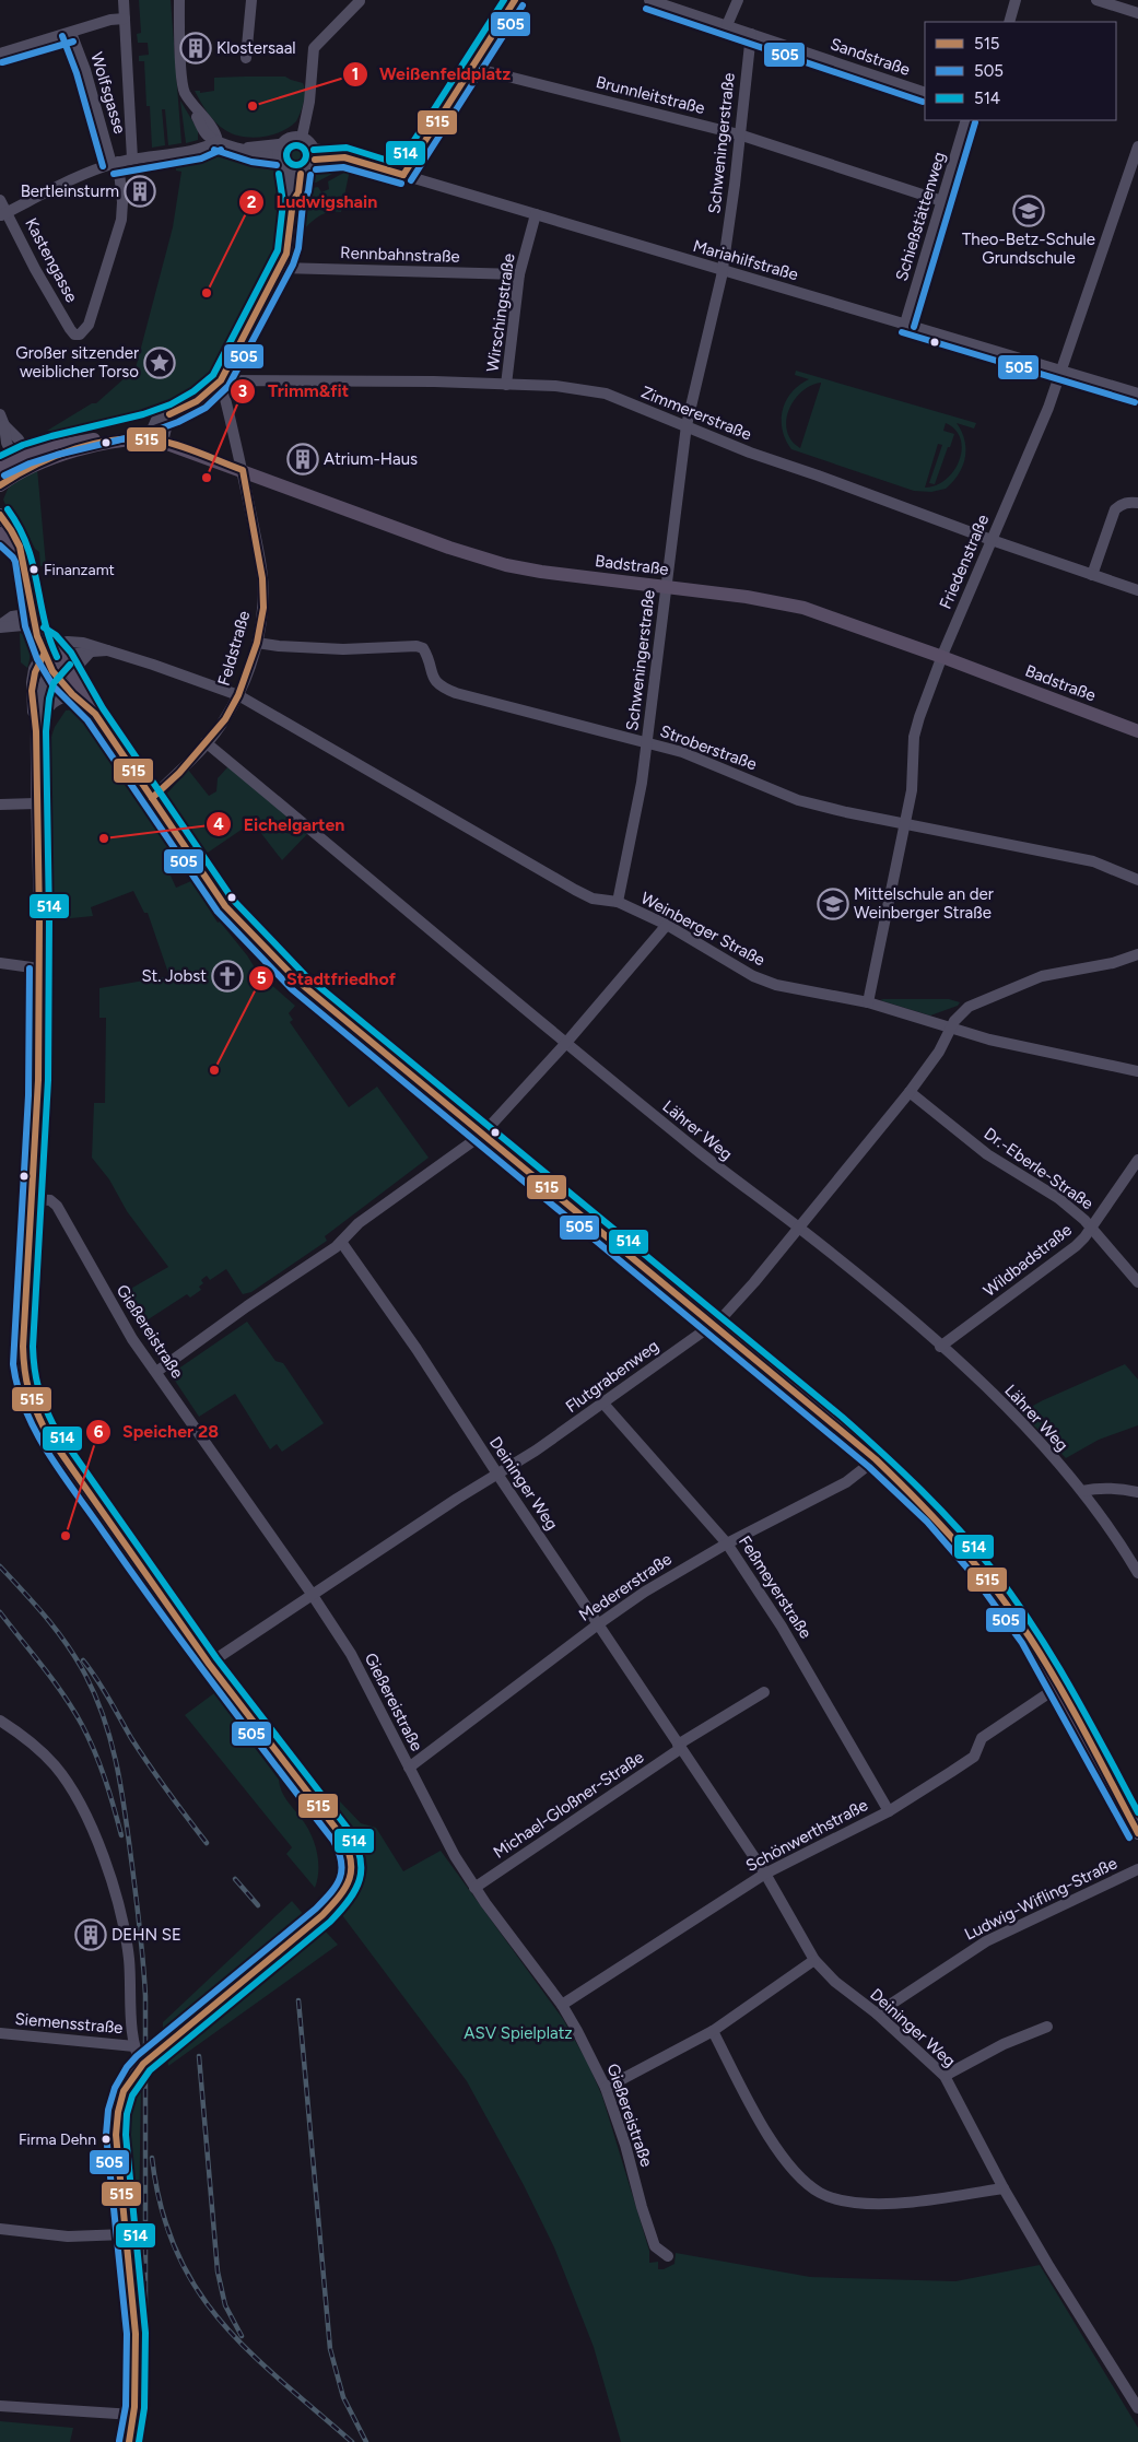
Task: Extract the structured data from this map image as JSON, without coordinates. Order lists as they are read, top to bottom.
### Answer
{
  "streets": {
    "main road": ["Badstraße"],
    "street": [
      "Sandstraße",
      "Wolfsgasse",
      "Brunnleitstraße",
      "Schweningerstraße",
      "Schießstättenweg",
      "Rennbahnstraße",
      "Kastengasse",
      "Mariahilfstraße",
      "Wirschingstraße",
      "Zimmererstraße",
      "Friedenstraße",
      "Feldstraße",
      "Stroberstraße",
      "Weinberger Straße",
      "Lährer Weg",
      "Dr.-Eberle-Straße",
      "Wildbadstraße",
      "Gießereistraße",
      "Flutgrabenweg",
      "Deininger Weg",
      "Medererstraße",
      "Feßmeyerstraße",
      "Michael-Gloßner-Straße",
      "Schönwerthstraße",
      "Ludwig-Wifling-Straße",
      "Siemensstraße"
    ]
  },
  "crossings": [
    ["Sandstraße", "Schweningerstraße"],
    ["Wolfsgasse", "Kastengasse"],
    ["Brunnleitstraße", "Schweningerstraße"],
    ["Brunnleitstraße", "Schießstättenweg"],
    ["Schweningerstraße", "Mariahilfstraße"],
    ["Schweningerstraße", "Zimmererstraße"],
    ["Schweningerstraße", "Badstraße"],
    ["Schweningerstraße", "Stroberstraße"],
    ["Schweningerstraße", "Weinberger Straße"],
    ["Schießstättenweg", "Mariahilfstraße"],
    ["Rennbahnstraße", "Wirschingstraße"],
    ["Mariahilfstraße", "Wirschingstraße"],
    ["Mariahilfstraße", "Friedenstraße"],
    ["Wirschingstraße", "Zimmererstraße"],
    ["Zimmererstraße", "Friedenstraße"],
    ["Zimmererstraße", "Feldstraße"],
    ["Friedenstraße", "Badstraße"],
    ["Friedenstraße", "Stroberstraße"],
    ["Friedenstraße", "Weinberger Straße"],
    ["Badstraße", "Feldstraße"],
    ["Feldstraße", "Stroberstraße"],
    ["Feldstraße", "Weinberger Straße"],
    ["Feldstraße", "Lährer Weg"],
    ["Weinberger Straße", "Flutgrabenweg"],
    ["Lährer Weg", "Wildbadstraße"],
    ["Lährer Weg", "Flutgrabenweg"],
    ["Dr.-Eberle-Straße", "Wildbadstraße"],
    ["Dr.-Eberle-Straße", "Flutgrabenweg"],
    ["Gießereistraße", "Flutgrabenweg"],
    ["Gießereistraße", "Medererstraße"],
    ["Gießereistraße", "Michael-Gloßner-Straße"],
    ["Gießereistraße", "Schönwerthstraße"],
    ["Flutgrabenweg", "Deininger Weg"],
    ["Flutgrabenweg", "Feßmeyerstraße"],
    ["Deininger Weg", "Medererstraße"],
    ["Deininger Weg", "Michael-Gloßner-Straße"],
    ["Deininger Weg", "Schönwerthstraße"],
    ["Deininger Weg", "Ludwig-Wifling-Straße"],
    ["Medererstraße", "Feßmeyerstraße"],
    ["Feßmeyerstraße", "Schönwerthstraße"]
  ],
  "parks": ["ASV Spielplatz"],
  "places": {
    "building": [
      "Klostersaal",
      "Bertleinsturm",
      "Atrium-Haus",
      "DEHN SE"
    ],
    "other": [
      "Weißenfeldplatz",
      "Ludwigshain",
      "Trimm&fit",
      "Finanzamt",
      "Eichelgarten",
      "Stadtfriedhof",
      "Speicher 28",
      "Firma Dehn"
    ],
    "school or university": ["Theo-Betz-Schule Grundschule", "Mittelschule an der Weinberger Straße"],
    "place": ["Großer sitzender weiblicher Torso"],
    "church": ["St. Jobst"]
  },
  "lines": ["transit line 515", "transit line 514", "transit line 505"],
  "legend": ["515", "505", "514"]
}
